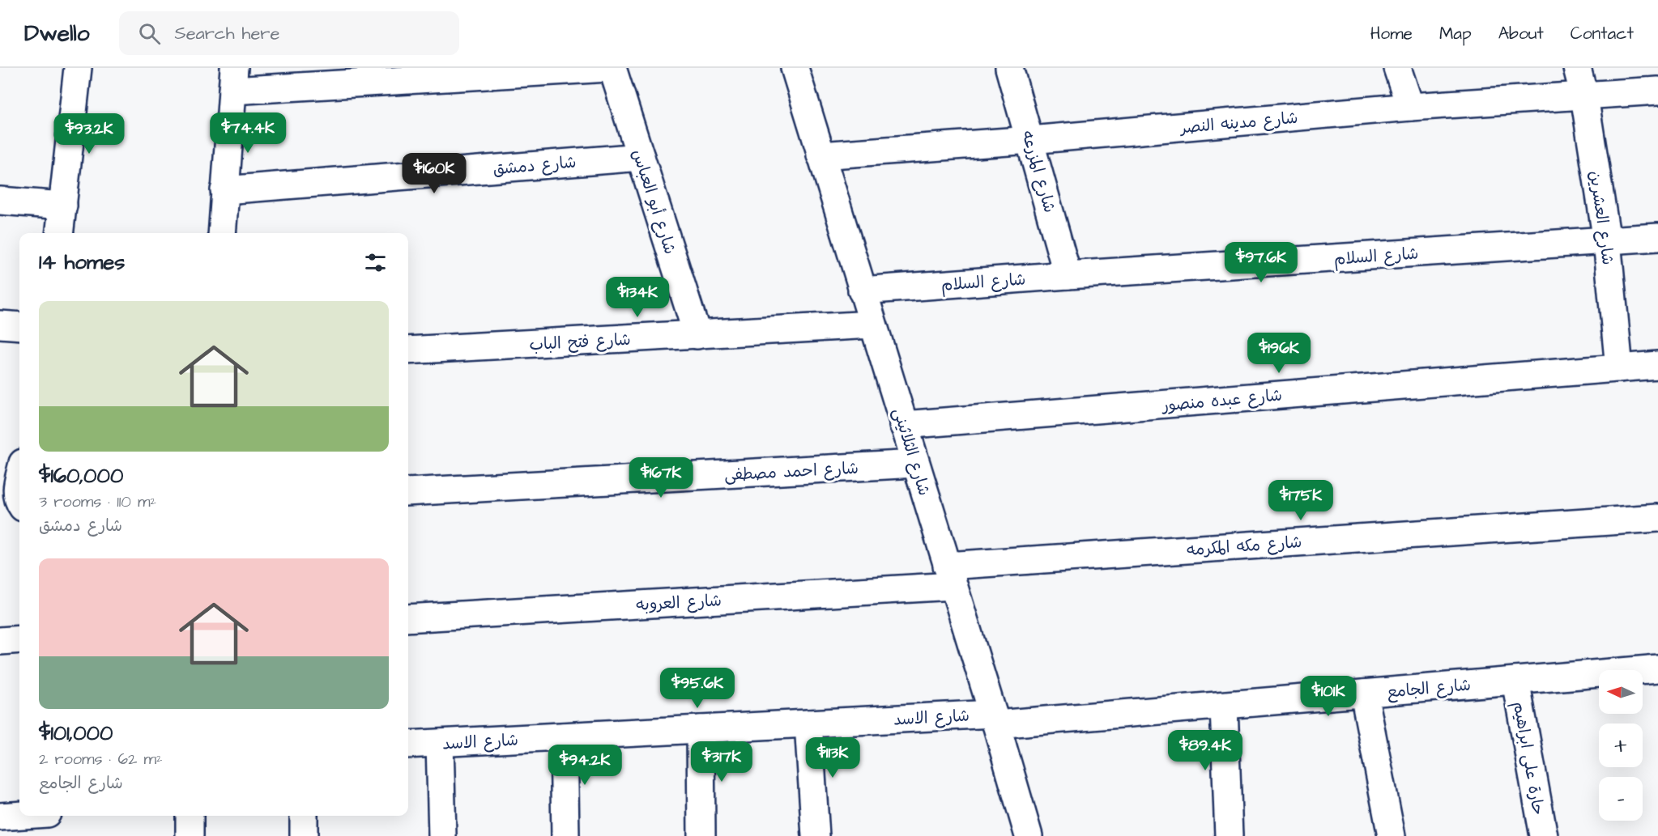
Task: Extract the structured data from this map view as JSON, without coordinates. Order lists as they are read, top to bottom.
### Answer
{
  "streets": {
    "street": [
      "شارع مدينه النصر",
      "شارع دمشق",
      "شارع المزرعه",
      "شارع أبو العباس",
      "شارع العشرين",
      "شارع السلام",
      "شارع فتح الباب",
      "شارع عبده منصور",
      "شارع الثلاثينى",
      "شارع احمد مصطفى",
      "شارع مكه المكرمه",
      "شارع العروبه",
      "شارع الجامع",
      "شارع الاسد",
      "حارة على ابراهيم"
    ]
  },
  "crossings": [
    ["شارع مدينه النصر", "شارع المزرعه"],
    ["شارع مدينه النصر", "شارع العشرين"],
    ["شارع مدينه النصر", "شارع الثلاثينى"],
    ["شارع دمشق", "شارع أبو العباس"],
    ["شارع المزرعه", "شارع السلام"],
    ["شارع أبو العباس", "شارع فتح الباب"],
    ["شارع العشرين", "شارع السلام"],
    ["شارع العشرين", "شارع عبده منصور"],
    ["شارع السلام", "شارع الثلاثينى"],
    ["شارع فتح الباب", "شارع الثلاثينى"],
    ["شارع عبده منصور", "شارع الثلاثينى"],
    ["شارع الثلاثينى", "شارع احمد مصطفى"],
    ["شارع الثلاثينى", "شارع مكه المكرمه"],
    ["شارع الثلاثينى", "شارع العروبه"],
    ["شارع الثلاثينى", "شارع الجامع"],
    ["شارع الثلاثينى", "شارع الاسد"],
    ["شارع مكه المكرمه", "شارع العروبه"],
    ["شارع الجامع", "شارع الاسد"],
    ["شارع الجامع", "حارة على ابراهيم"]
  ],
  "north": "left",
  "page": {
    "header": "Dwello",
    "search": "Search here",
    "nav": [
      "Home",
      "Map",
      "About",
      "Contact"
    ],
    "price": [
      "$74.4K",
      "$93.2K",
      "$160K",
      "$97.6K",
      "$134K",
      "$196K",
      "$167K",
      "$175K",
      "$95.6K",
      "$101K",
      "$89.4K",
      "$113K",
      "$317K",
      "$94.2K"
    ],
    "heading": "14 homes",
    "list": [
      {
        "name": "$160,000",
        "note": "3 rooms · 110 m² · شارع دمشق"
      },
      {
        "name": "$101,000",
        "note": "2 rooms · 62 m² · شارع الجامع"
      }
    ],
    "map_buttons": ["+", "−"]
  }
}
